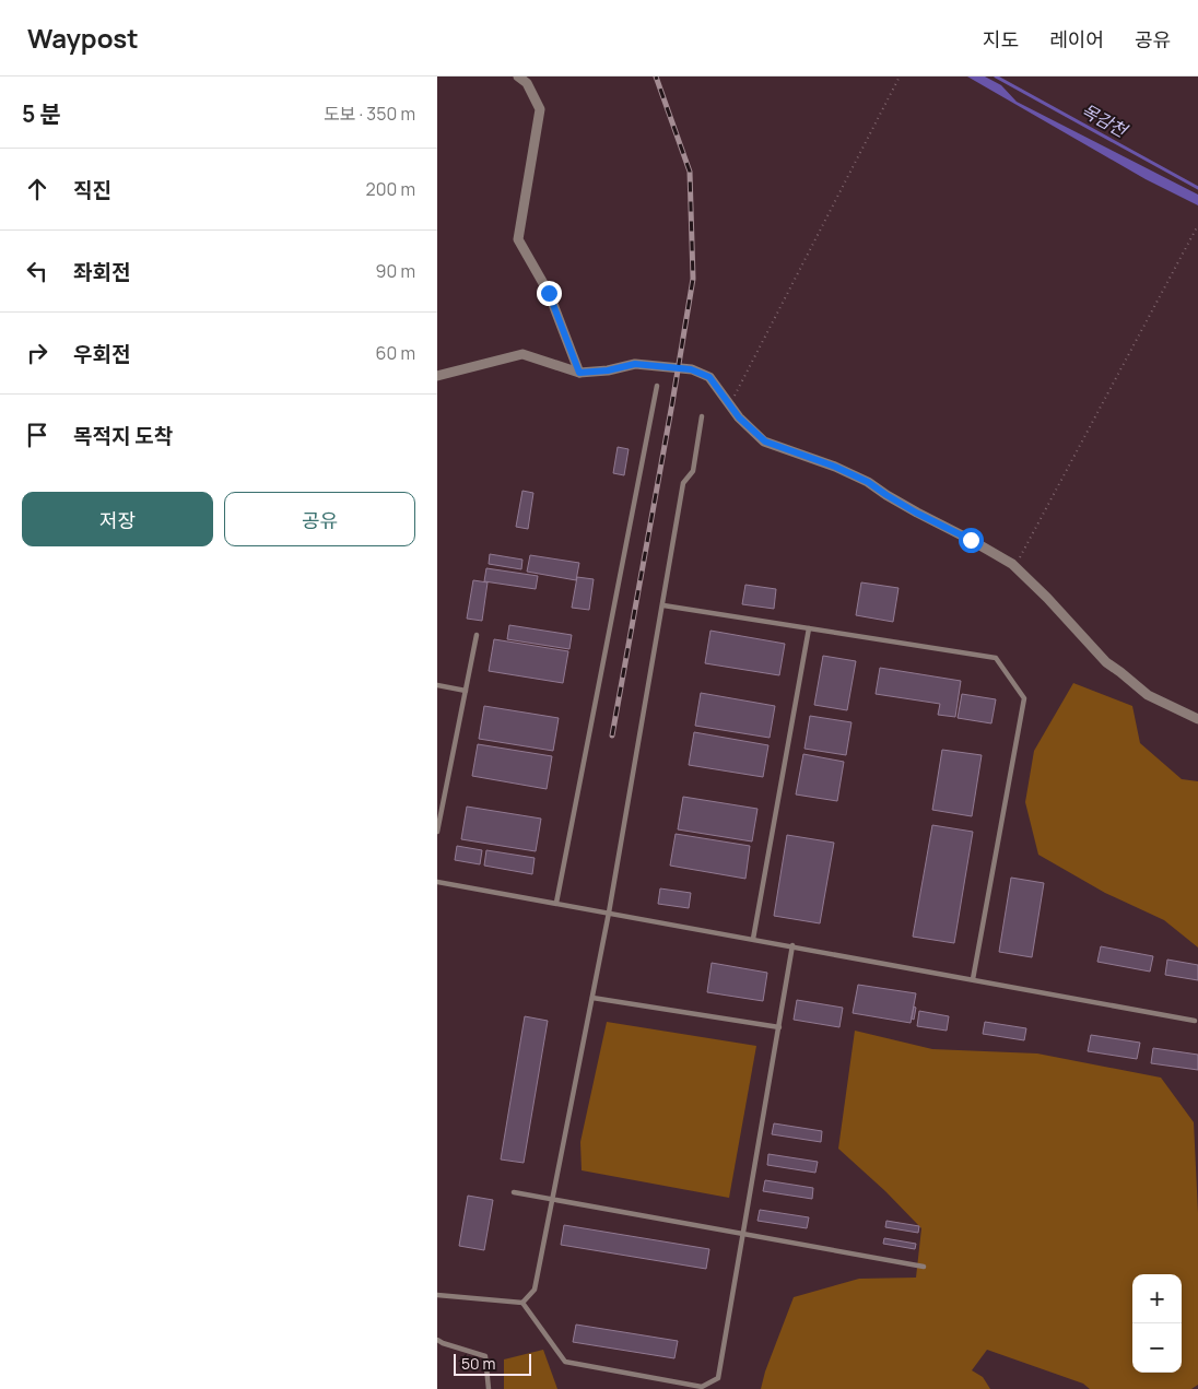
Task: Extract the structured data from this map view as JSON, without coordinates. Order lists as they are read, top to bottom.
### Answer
{
  "water": ["목감천"],
  "scale_bar": "50 m",
  "page": {
    "header": "Waypost",
    "nav": ["지도", "레이어", "공유"],
    "heading": ["5 분", "도보 · 350 m"],
    "list": [
      ["직진", "200 m"],
      ["좌회전", "90 m"],
      ["우회전", "60 m"],
      "목적지 도착"
    ],
    "buttons": ["저장", "공유"],
    "map_buttons": ["+", "−"],
    "scale": "50 m"
  }
}
